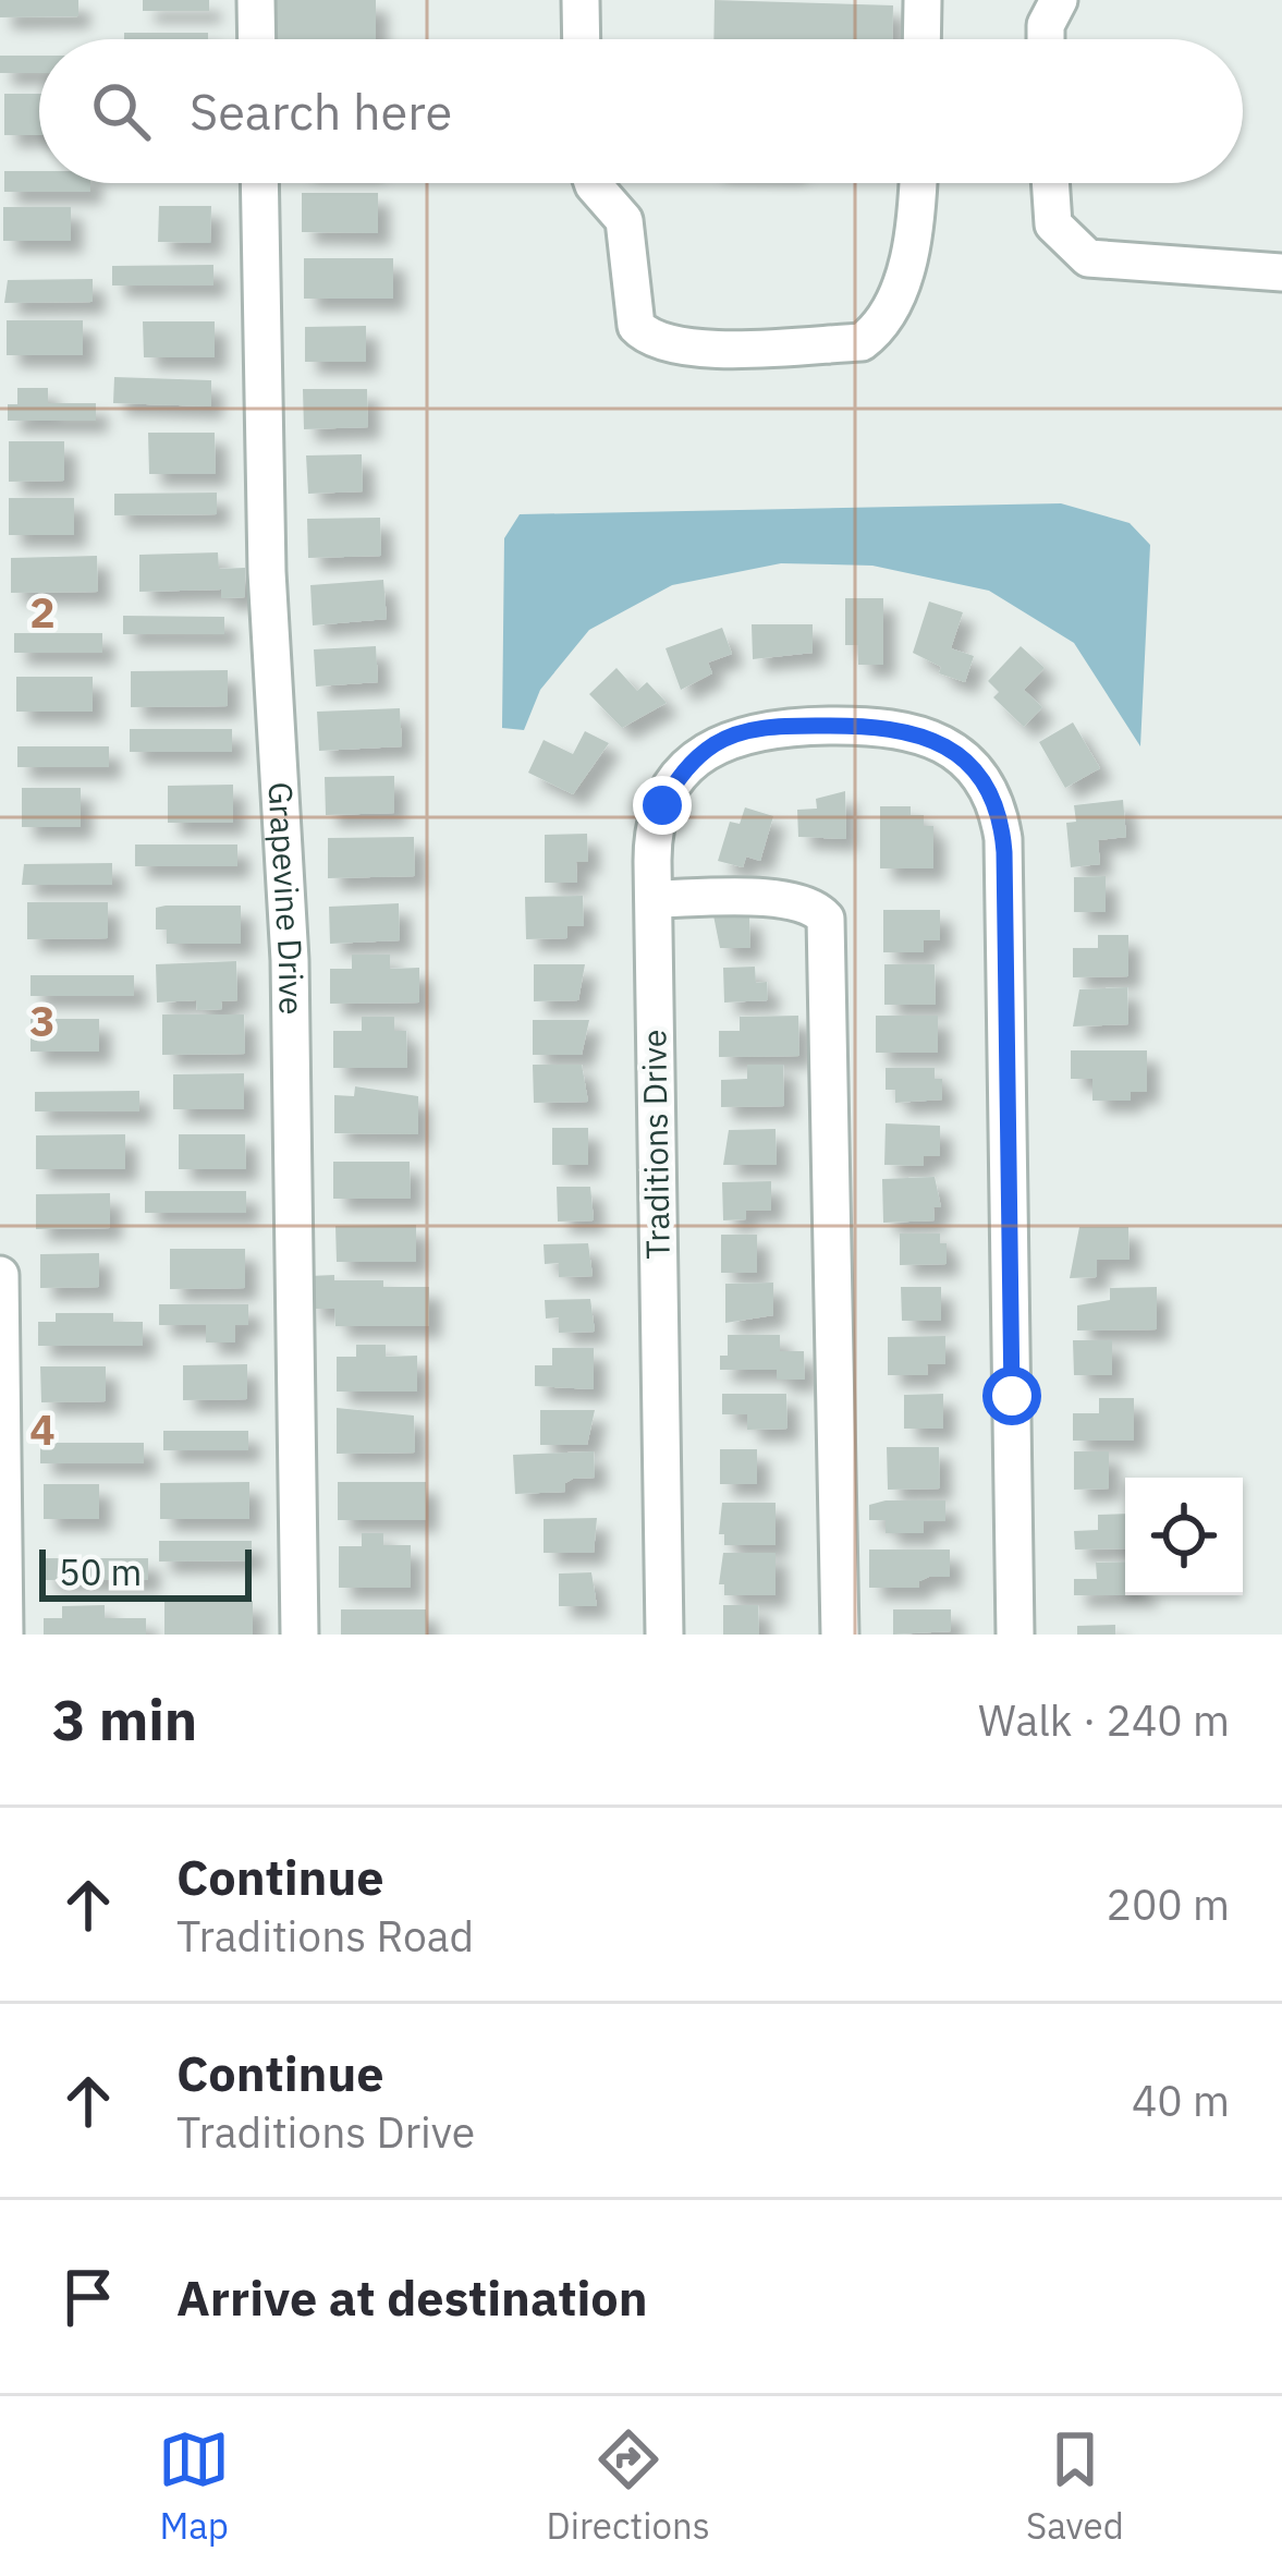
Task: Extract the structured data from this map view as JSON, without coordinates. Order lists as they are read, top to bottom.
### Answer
{
  "streets": {
    "street": ["Grapevine Drive", "Traditions Drive"]
  },
  "scale_bar": "50 m",
  "page": {
    "search": "Search here",
    "scale": "50 m",
    "heading": ["3 min", "Walk · 240 m"],
    "list": [
      ["Continue", "Traditions Road", "200 m"],
      ["Continue", "Traditions Drive", "40 m"],
      "Arrive at destination"
    ],
    "nav": ["Map", "Directions", "Saved"]
  },
  "grid": {
    "rows": ["2", "3", "4"]
  }
}
